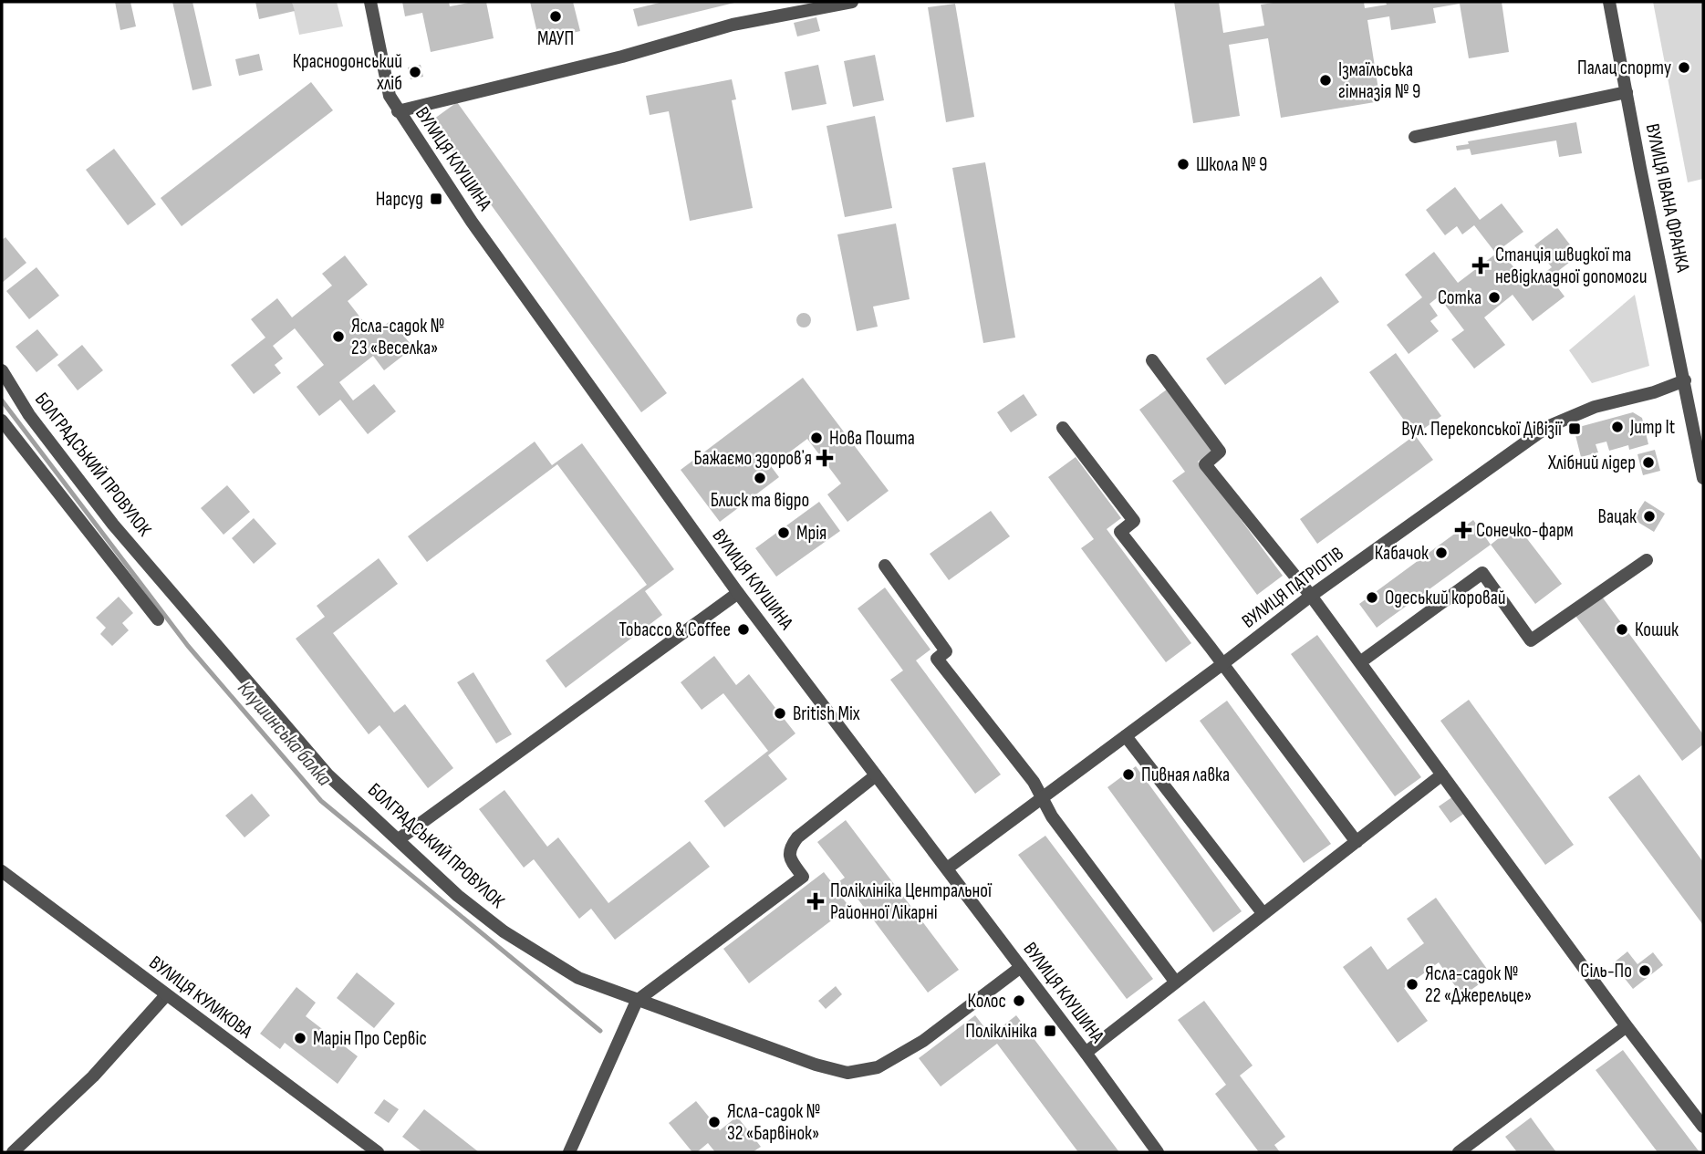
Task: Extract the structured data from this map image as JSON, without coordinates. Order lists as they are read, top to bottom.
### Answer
{
  "streets": {
    "street": [
      "ВУЛИЦЯ КЛУШИНА",
      "ВУЛИЦЯ ІВАНА ФРАНКА",
      "БОЛГРАДСЬКИЙ ПРОВУЛОК",
      "ВУЛИЦЯ ПАТРІОТІВ",
      "ВУЛИЦЯ КУЛИКОВА"
    ]
  },
  "crossings": [
    ["ВУЛИЦЯ КЛУШИНА", "БОЛГРАДСЬКИЙ ПРОВУЛОК"],
    ["ВУЛИЦЯ КЛУШИНА", "ВУЛИЦЯ ПАТРІОТІВ"],
    ["ВУЛИЦЯ ІВАНА ФРАНКА", "ВУЛИЦЯ ПАТРІОТІВ"]
  ],
  "water": ["Клушинська балка"],
  "places": {
    "other": [
      "МАУП",
      "Палац спорту",
      "Краснодонський хліб",
      "Ізмаїльська гімназія № 9",
      "Школа № 9",
      "Сотка",
      "Ясла-садок № 23 «Веселка»",
      "Jump It",
      "Нова Пошта",
      "Хлібний лідер",
      "Блиск та відро",
      "Вацак",
      "Мрія",
      "Кабачок",
      "Одеський коровай",
      "Tobacco & Coffee",
      "Кошик",
      "British Mix",
      "Пивная лавка",
      "Сіль-По",
      "Ясла-садок № 22 «Джерельце»",
      "Колос",
      "Марін Про Сервіс",
      "Ясла-садок № 32 «Барвінок»"
    ],
    "transit": ["Нарсуд", "Вул. Перекопської Дівізії", "Поліклініка"],
    "health": [
      "Станція швидкої та невідкладної допомоги",
      "Бажаємо здоровʼя",
      "Сонечко-фарм",
      "Поліклініка Центральної Районної Лікарні"
    ]
  }
}
